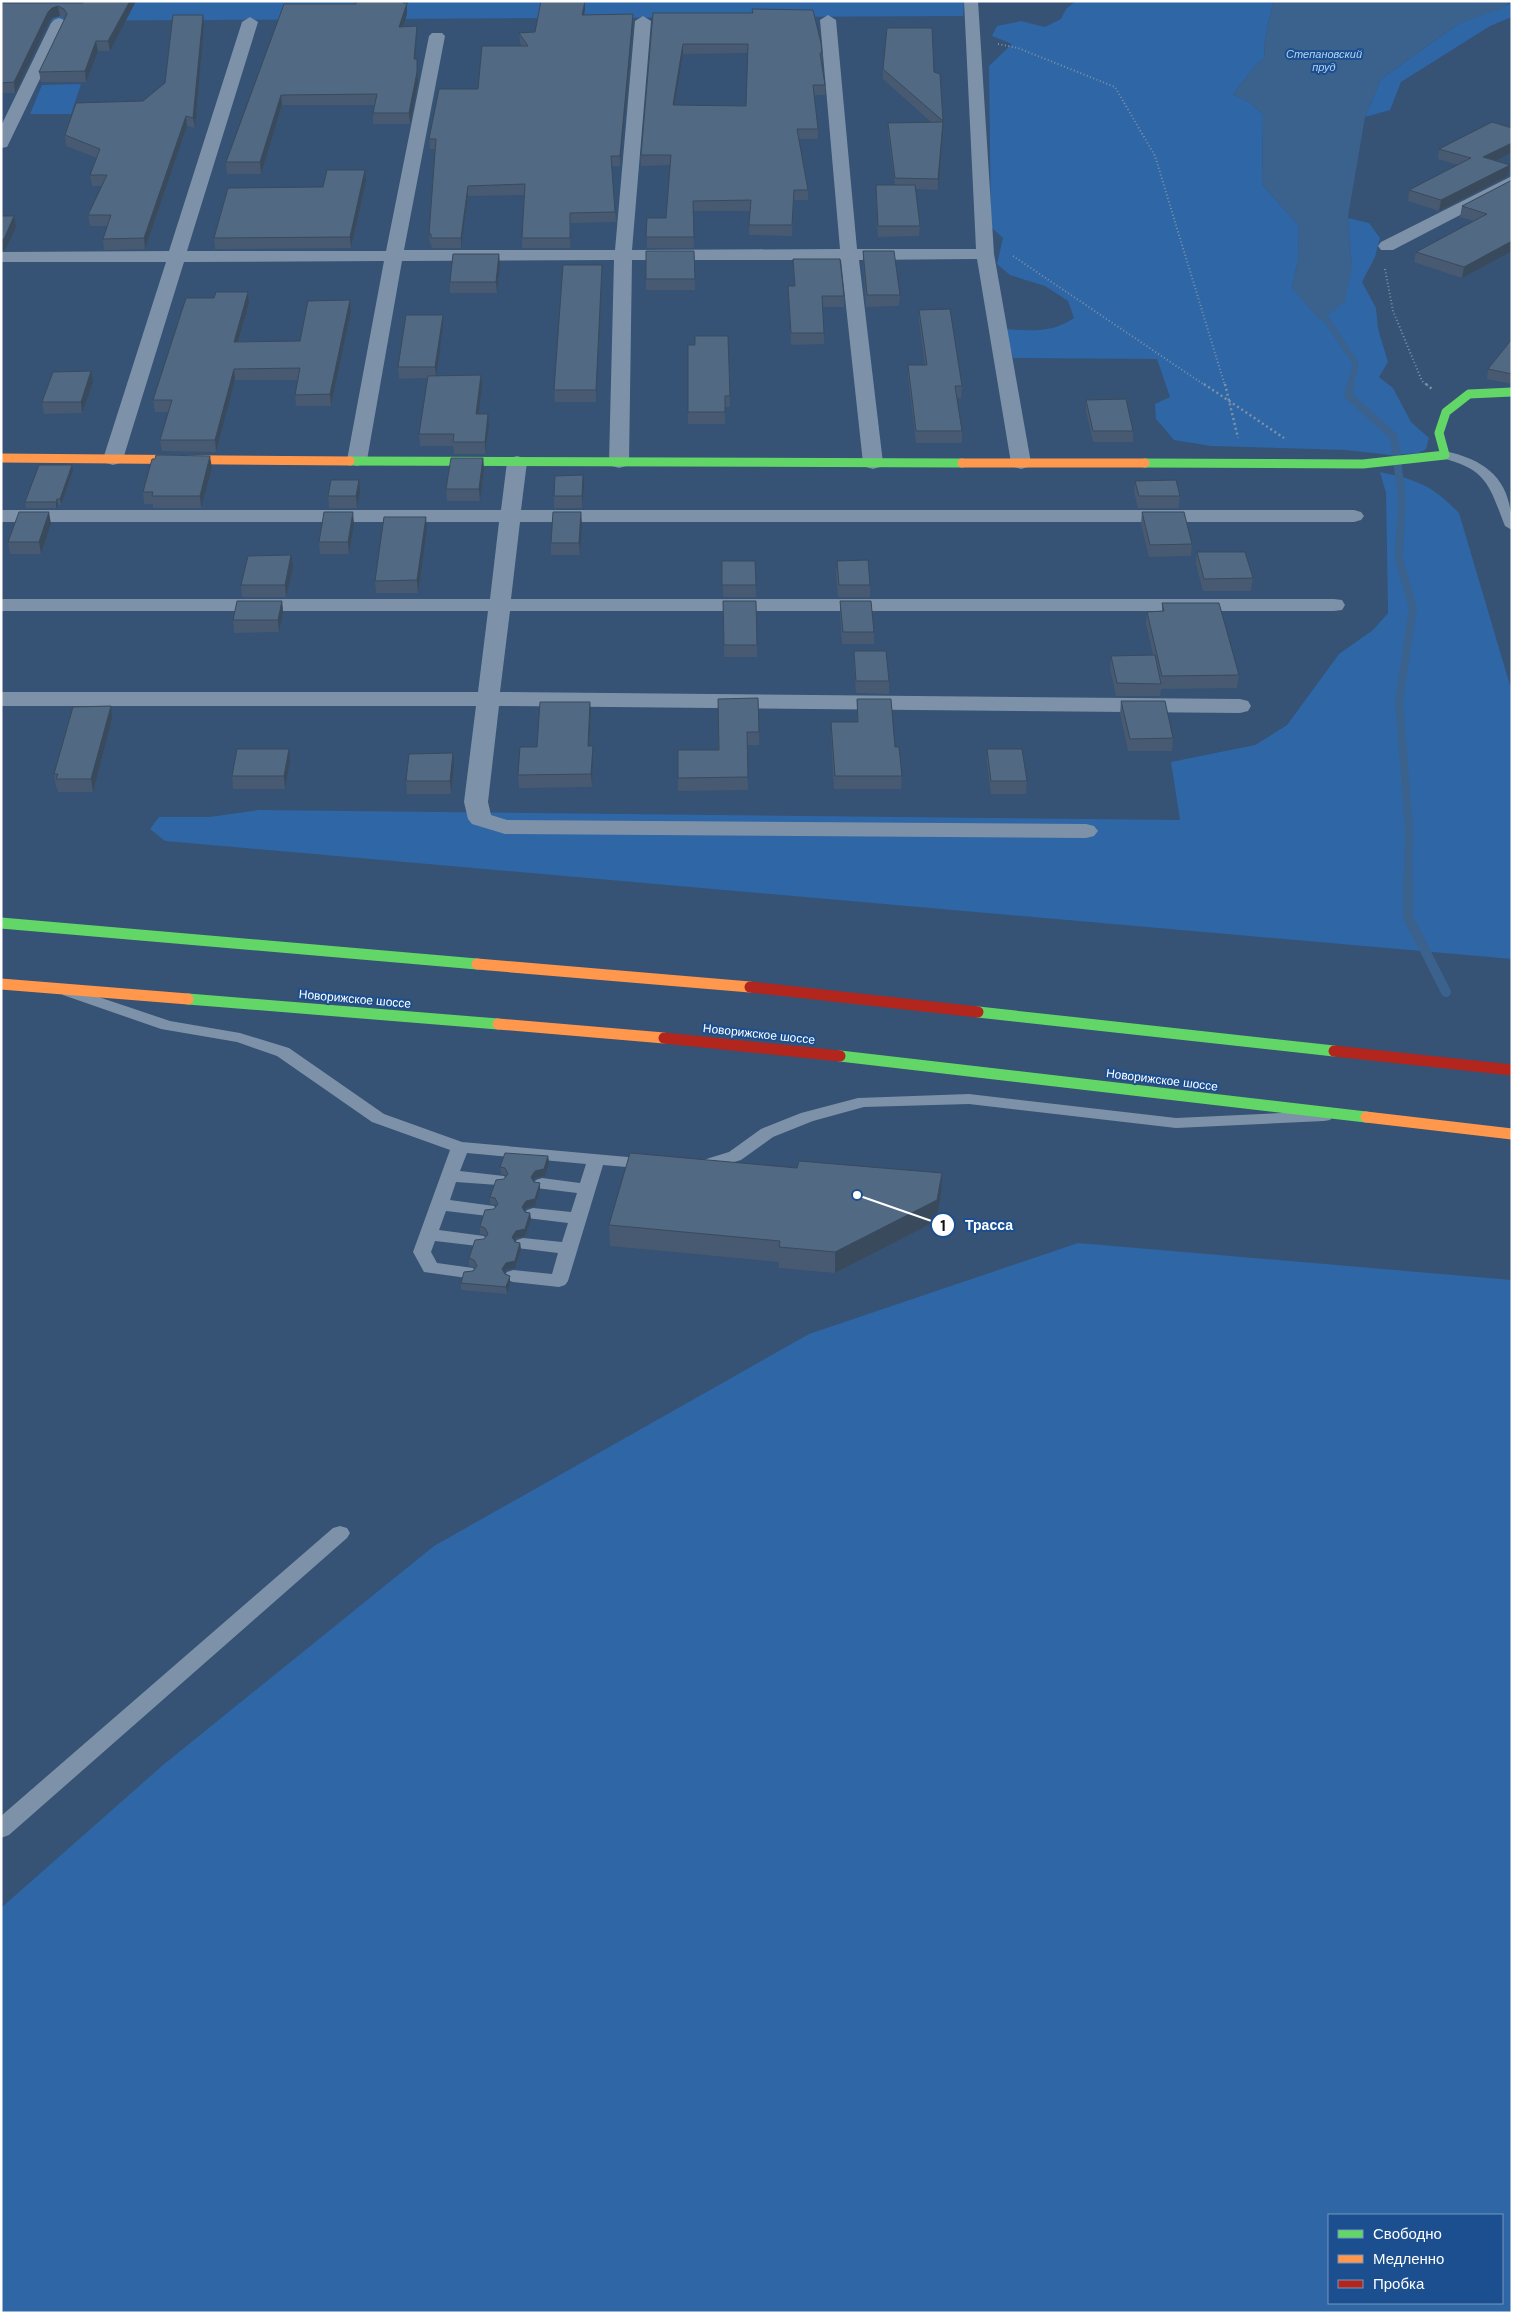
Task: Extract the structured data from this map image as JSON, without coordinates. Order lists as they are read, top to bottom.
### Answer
{
  "streets": {
    "main road": ["Новорижское шоссе"]
  },
  "water": ["Степановский пруд"],
  "places": ["Трасса"],
  "legend": ["Свободно", "Медленно", "Пробка"]
}
